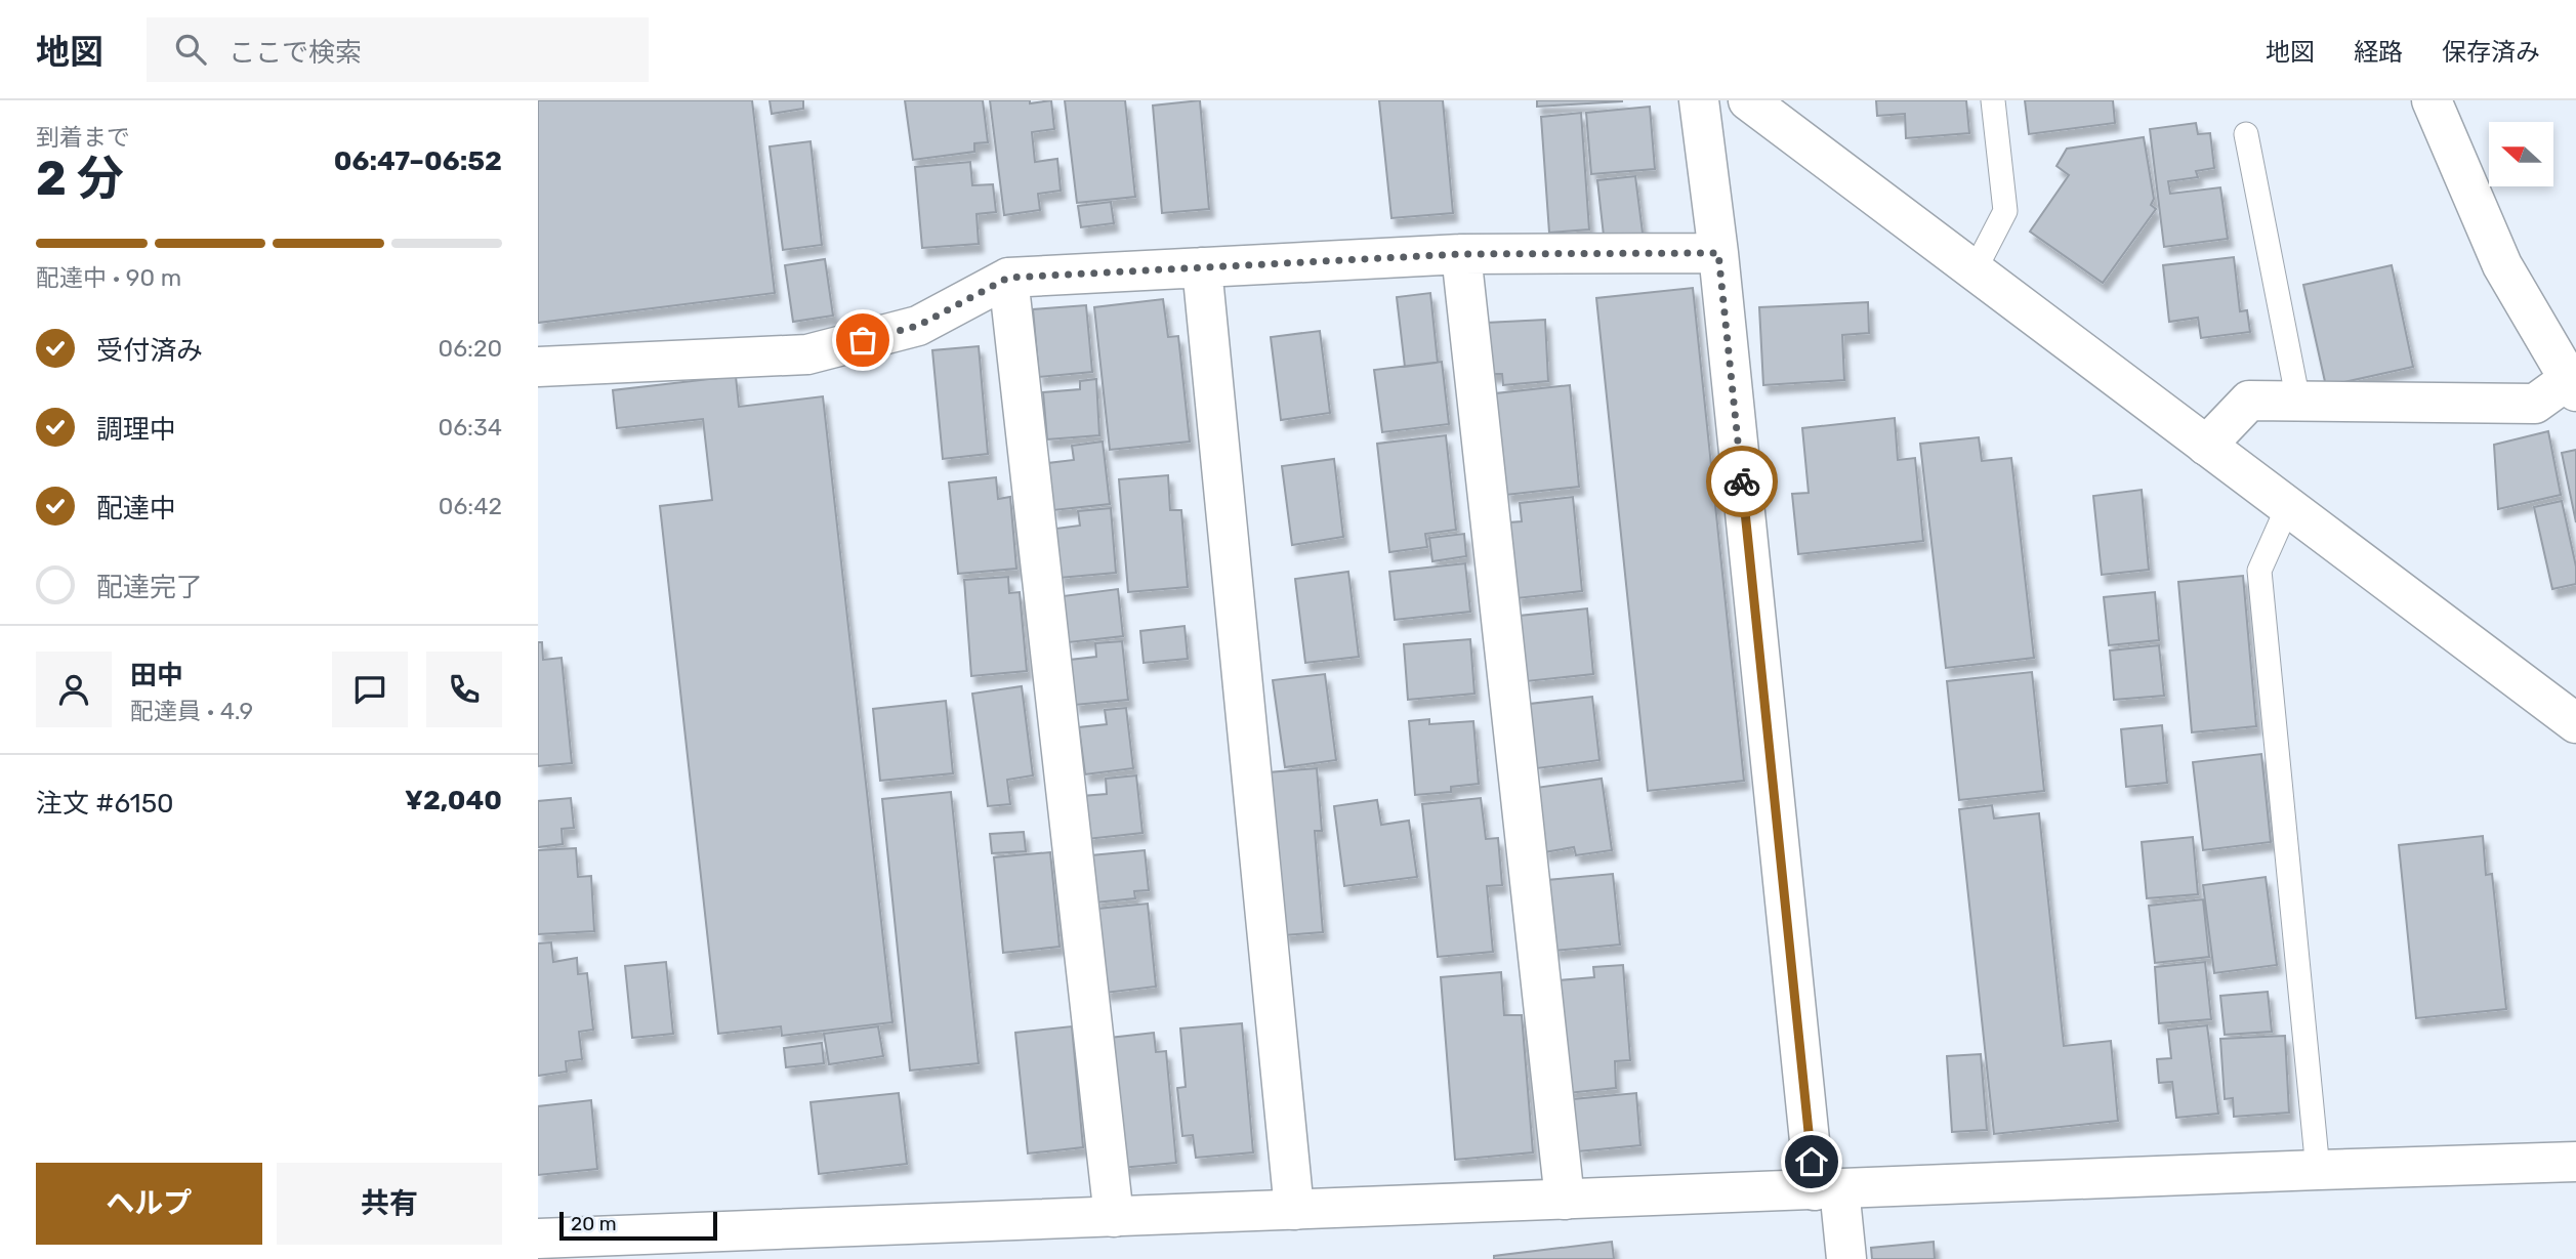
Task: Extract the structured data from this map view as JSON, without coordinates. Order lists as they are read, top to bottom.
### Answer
{
  "scale_bar": "20 m",
  "north": "left",
  "page": {
    "header": "地図",
    "search": "ここで検索",
    "nav": ["地図", "経路", "保存済み"],
    "heading": ["2 分", "到着まで", "06:47–06:52"],
    "panel": [
      "田中",
      "配達員 · 4.9",
      "注文 #6150",
      "¥2,040"
    ],
    "bar": "配達中 · 90 m",
    "list": [
      ["受付済み", "06:20"],
      ["調理中", "06:34"],
      ["配達中", "06:42"],
      "配達完了"
    ],
    "buttons": ["ヘルプ", "共有"],
    "scale": "20 m"
  }
}
